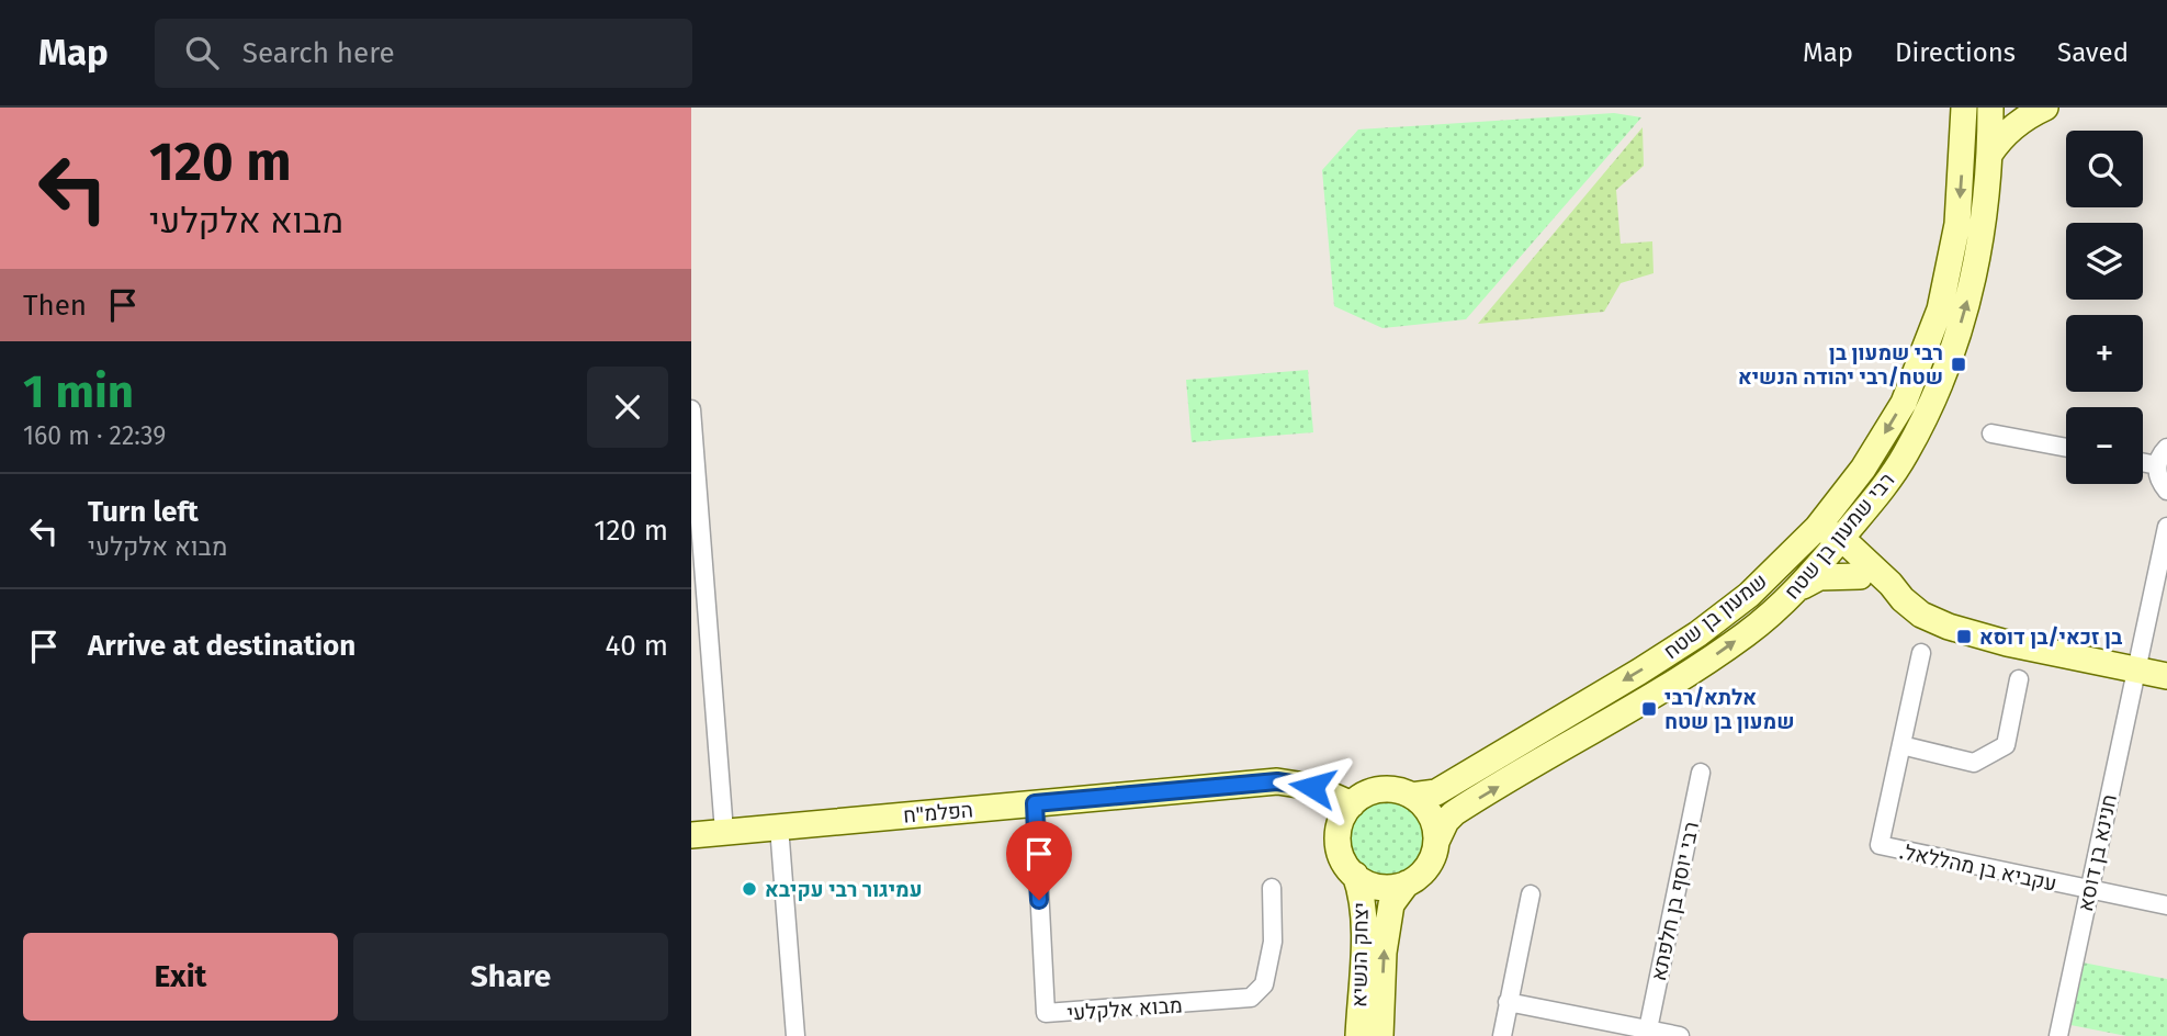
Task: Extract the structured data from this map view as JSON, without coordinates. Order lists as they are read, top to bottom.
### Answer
{
  "streets": {
    "street": [
      "רבי שמעון בן שטח",
      "שמעון בן שטח",
      "הפלמ\"ח",
      "חנינא בן דוסא",
      ".עקביא בן מהללאל",
      "רבי יוסף בן חלפתא",
      "יצחק הנשיא",
      "מבוא אלקלעי"
    ]
  },
  "crossings": [
    ["רבי שמעון בן שטח", "שמעון בן שטח"],
    ["רבי שמעון בן שטח", "הפלמ\"ח"],
    ["רבי שמעון בן שטח", "יצחק הנשיא"],
    ["שמעון בן שטח", "הפלמ\"ח"],
    ["שמעון בן שטח", "יצחק הנשיא"],
    ["הפלמ\"ח", "יצחק הנשיא"],
    ["הפלמ\"ח", "מבוא אלקלעי"],
    ["חנינא בן דוסא", ".עקביא בן מהללאל"]
  ],
  "one_way": ["רבי שמעון בן שטח", "שמעון בן שטח"],
  "places": {
    "transit": ["רבי שמעון בן שטח/רבי יהודה הנשיא", "בן זכאי/בן דוסא", "אלתא/רבי שמעון בן שטח"],
    "other": ["עמיגור רבי עקיבא"]
  },
  "page": {
    "header": "Map",
    "search": "Search here",
    "nav": ["Map", "Directions", "Saved"],
    "turn": ["120 m", "מבוא אלקלעי"],
    "map_buttons": ["+", "−"],
    "then": "Then",
    "heading": ["1 min", "160 m · 22:39"],
    "list": [
      {
        "name": "Turn left",
        "note": "מבוא אלקלעי",
        "value": "120 m"
      },
      {
        "name": "Arrive at destination",
        "value": "40 m"
      }
    ],
    "buttons": ["Exit", "Share"]
  }
}
